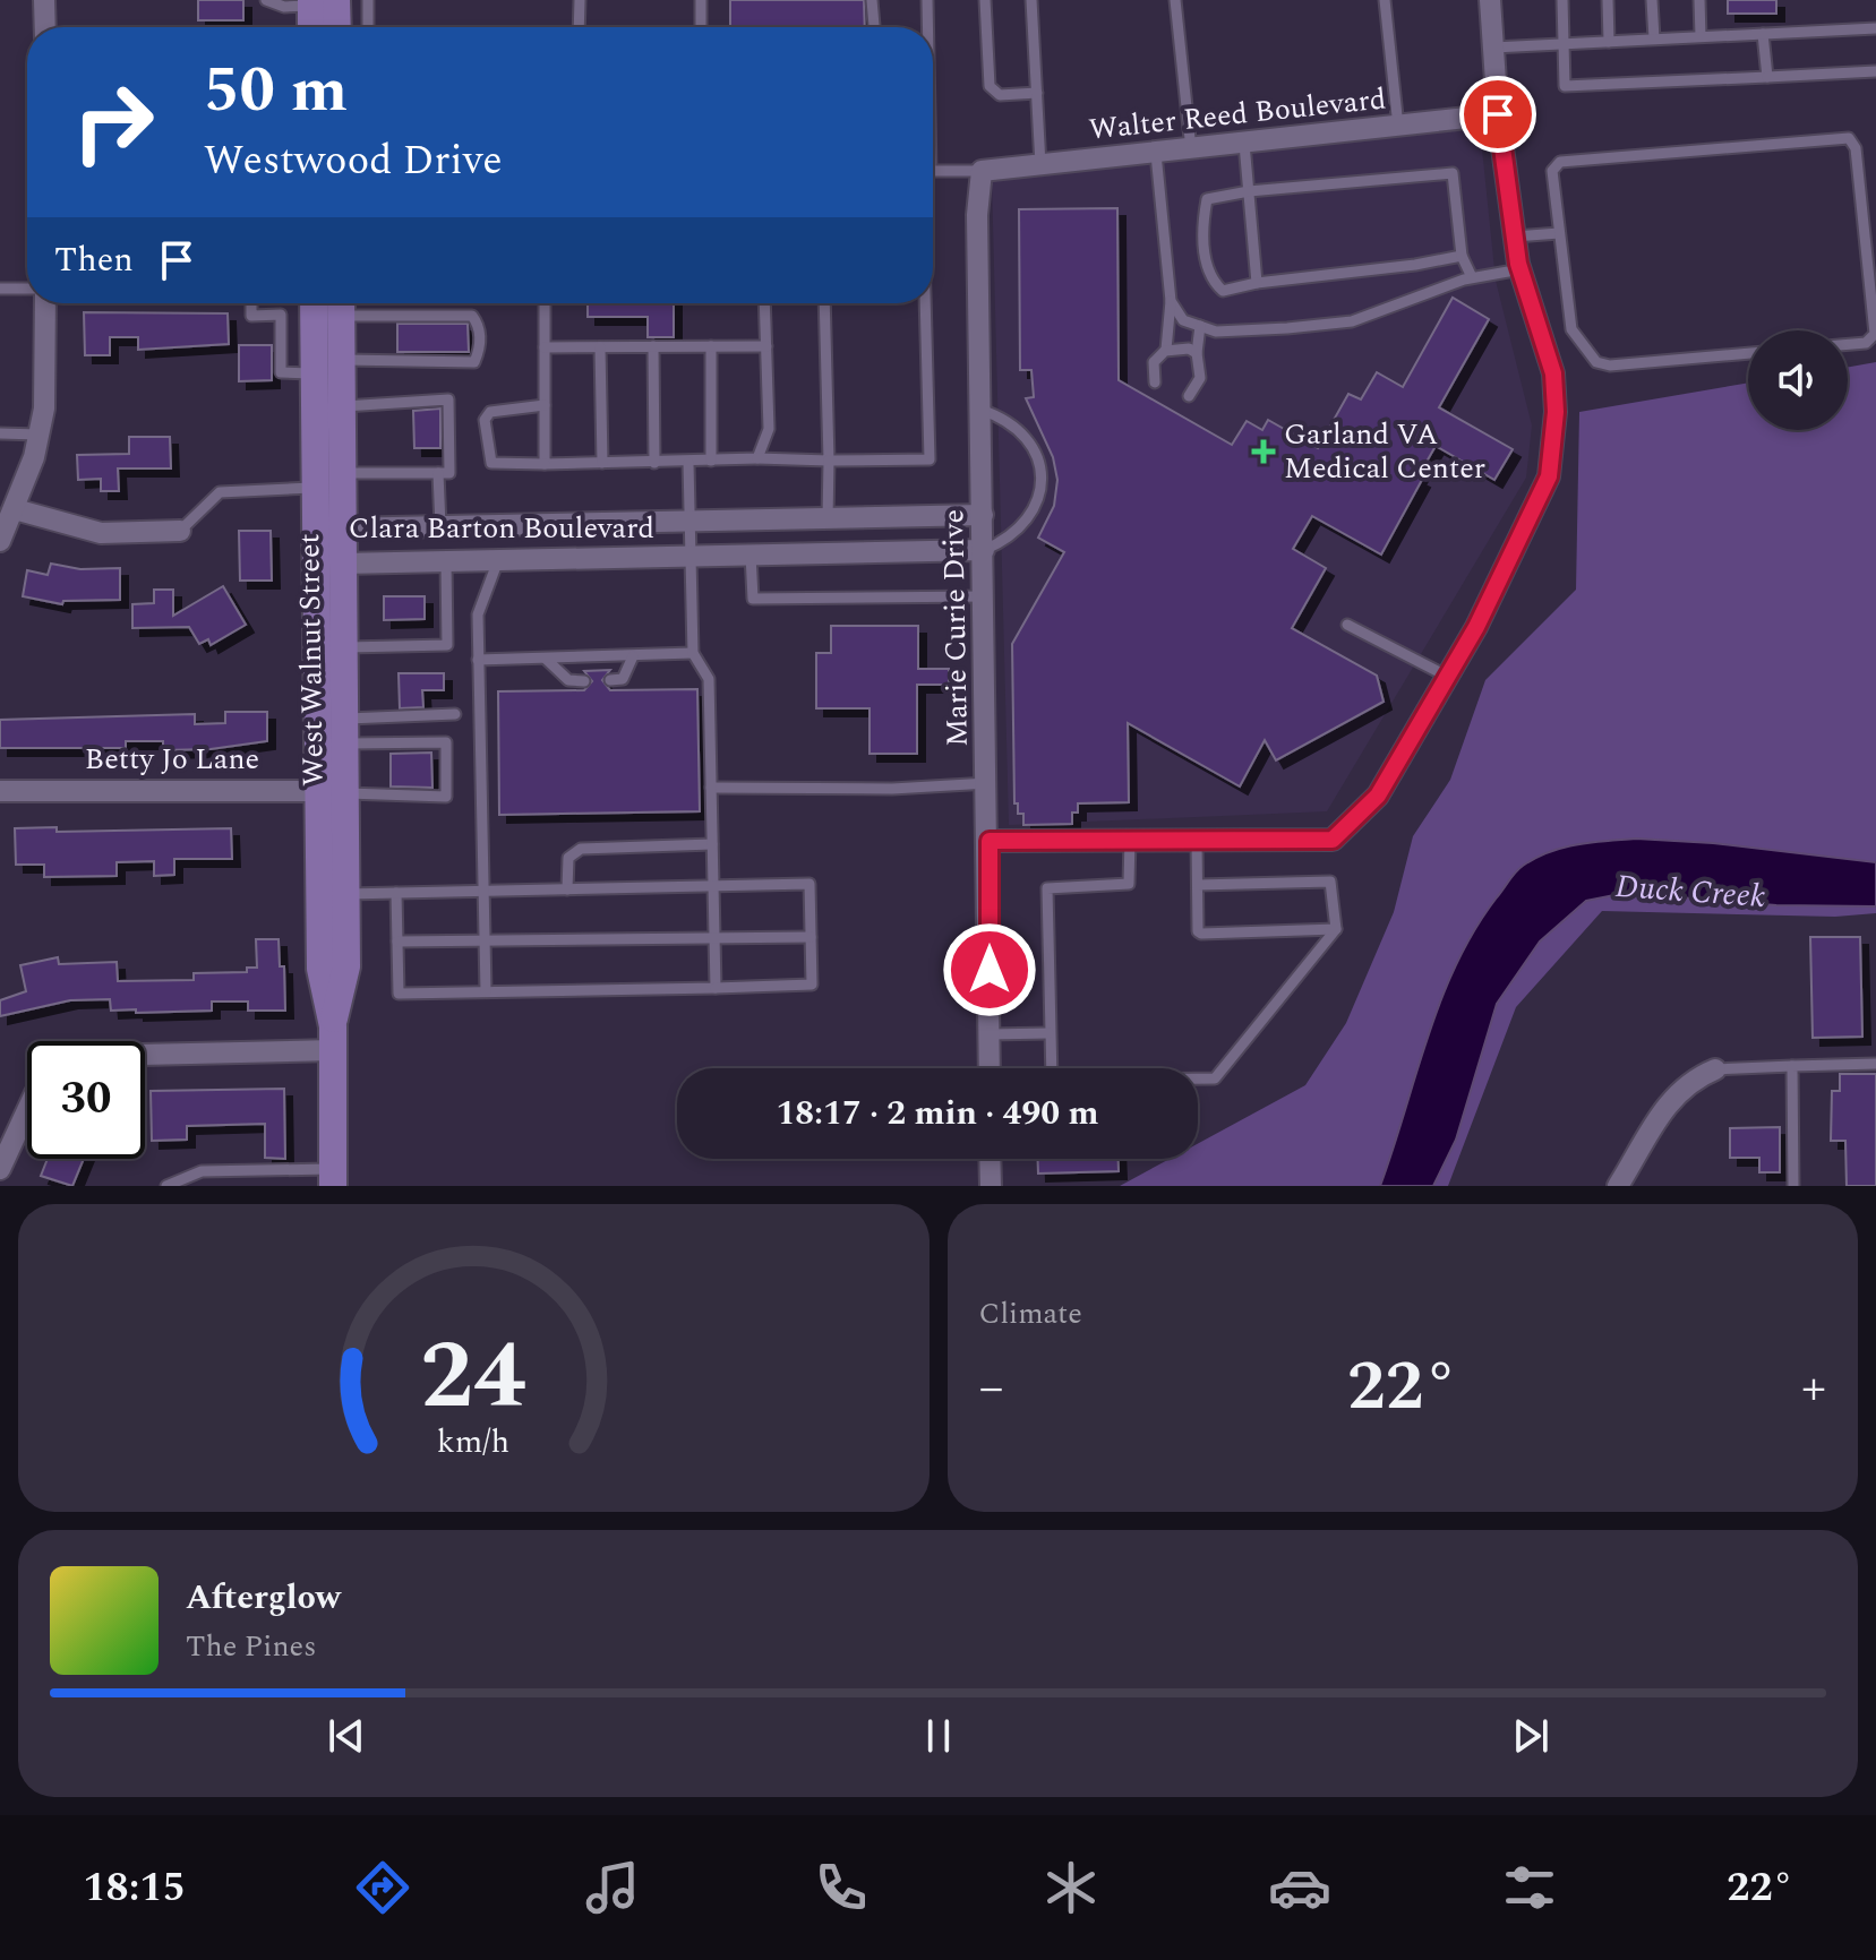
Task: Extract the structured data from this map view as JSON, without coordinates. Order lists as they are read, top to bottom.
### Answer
{
  "streets": {
    "main road": ["West Walnut Street"],
    "street": [
      "Walter Reed Boulevard",
      "Clara Barton Boulevard",
      "Marie Curie Drive",
      "Betty Jo Lane"
    ]
  },
  "crossings": [
    ["Walter Reed Boulevard", "Marie Curie Drive"],
    ["Clara Barton Boulevard", "Marie Curie Drive"],
    ["Clara Barton Boulevard", "West Walnut Street"],
    ["West Walnut Street", "Betty Jo Lane"]
  ],
  "water": ["Duck Creek"],
  "places": {
    "health": ["Garland VA Medical Center"]
  },
  "page": {
    "turn": ["50 m", "Westwood Drive"],
    "then": "Then",
    "limit": "30",
    "trip": "18:17 · 2 min · 490 m",
    "tile": "Climate",
    "heat": ["−", "22°", "+"],
    "song": ["Afterglow", "The Pines"],
    "tabs": ["18:15", "22°"],
    "gauge": ["24", "km/h"]
  }
}
